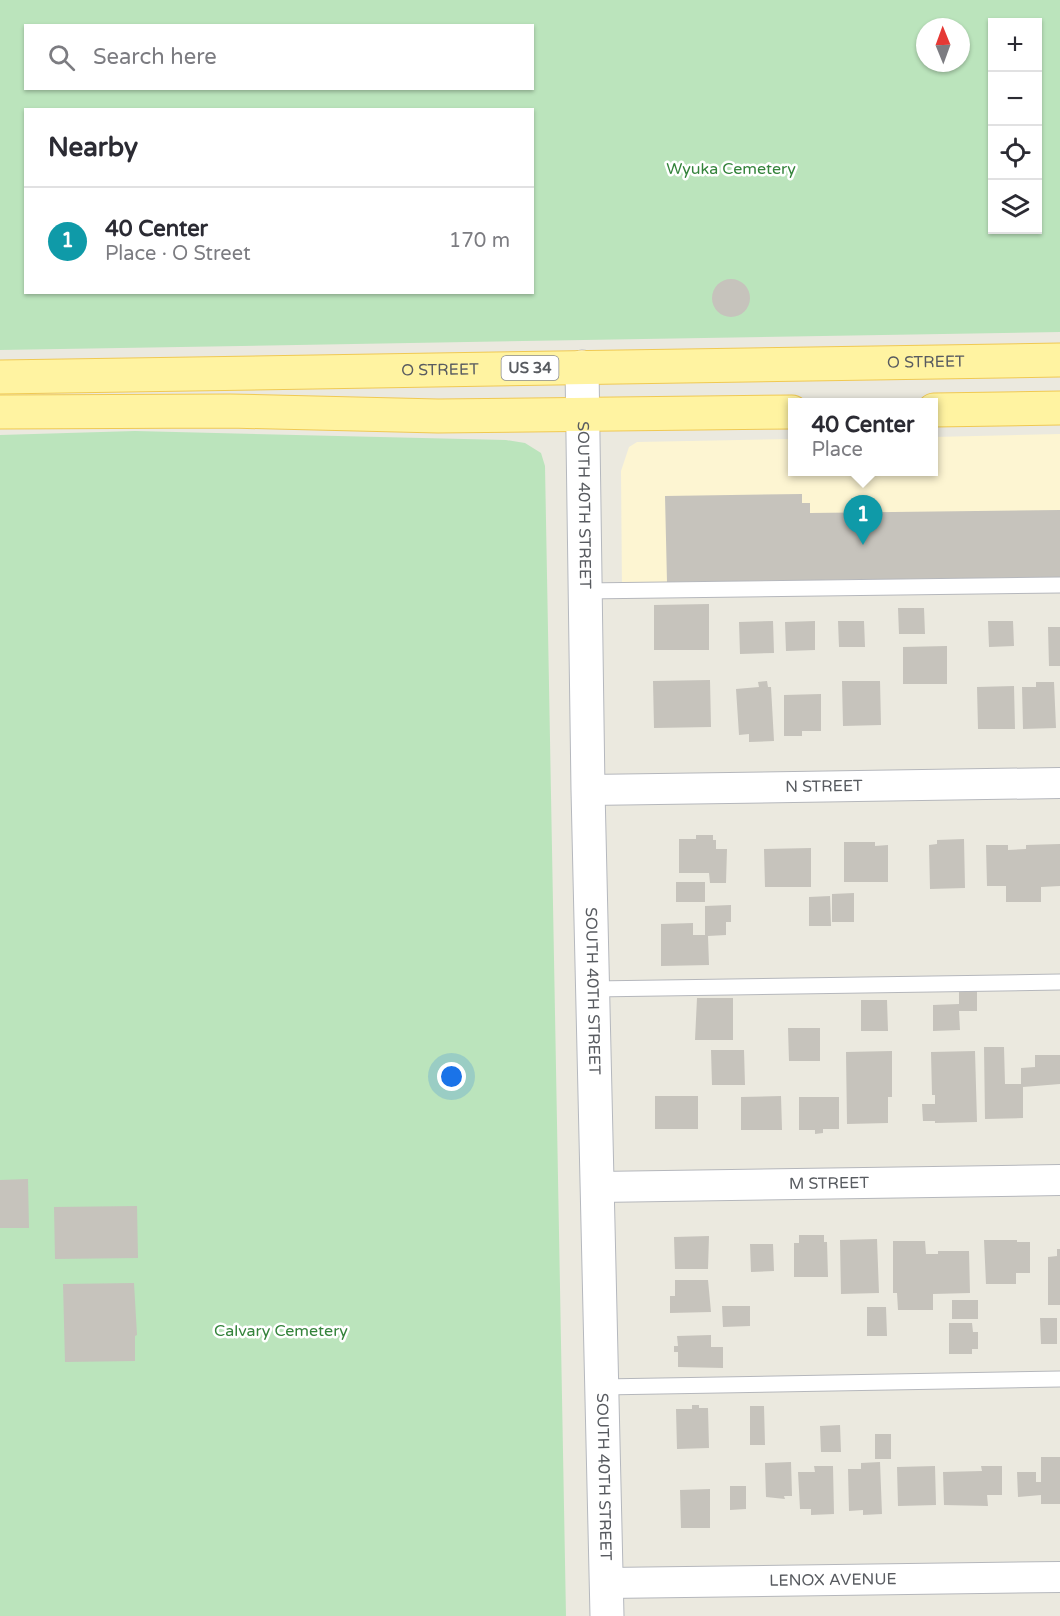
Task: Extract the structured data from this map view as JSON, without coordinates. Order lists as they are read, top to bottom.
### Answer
{
  "streets": {
    "main road": ["O STREET", "US 34", "SOUTH 40TH STREET"],
    "street": ["N STREET", "M STREET", "LENOX AVENUE"]
  },
  "crossings": [
    ["O STREET", "SOUTH 40TH STREET"],
    ["SOUTH 40TH STREET", "N STREET"],
    ["SOUTH 40TH STREET", "M STREET"],
    ["SOUTH 40TH STREET", "LENOX AVENUE"]
  ],
  "parks": ["Wyuka Cemetery", "Calvary Cemetery"],
  "north": "top",
  "page": {
    "map_buttons": ["+", "−"],
    "search": "Search here",
    "heading": "Nearby",
    "list": [
      {
        "mark": "1",
        "name": "40 Center",
        "note": "Place · O Street",
        "value": "170 m"
      }
    ],
    "popup": ["40 Center", "Place"],
    "pins": "1"
  }
}
